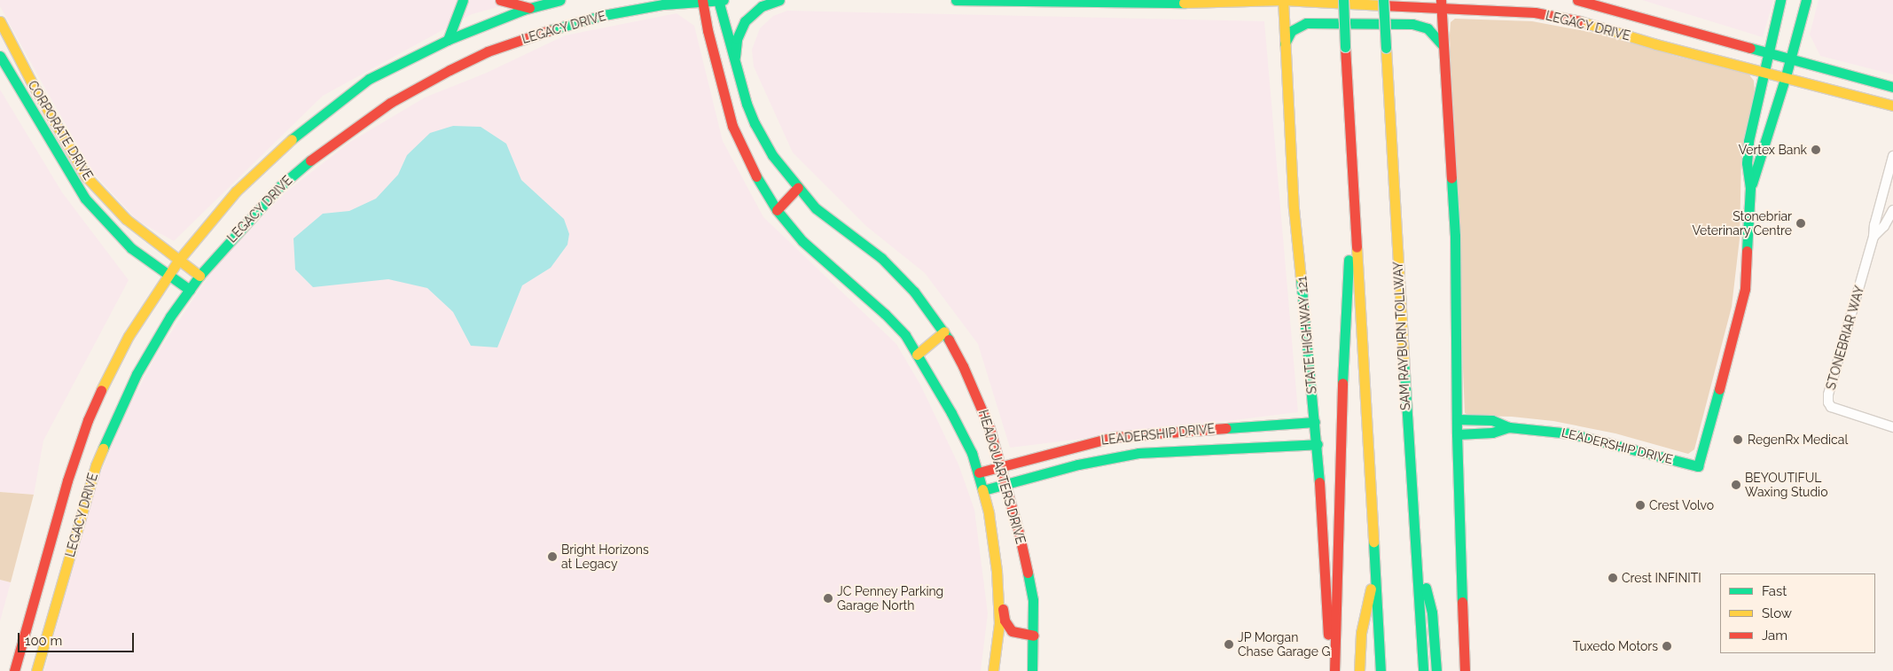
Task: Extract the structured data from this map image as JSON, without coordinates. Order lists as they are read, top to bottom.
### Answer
{
  "streets": {
    "main road": [
      "LEGACY DRIVE",
      "CORPORATE DRIVE",
      "STATE HIGHWAY 121",
      "SAM RAYBURN TOLLWAY",
      "LEADERSHIP DRIVE",
      "HEADQUARTERS DRIVE"
    ],
    "street": ["STONEBRIAR WAY"]
  },
  "crossings": [
    ["LEGACY DRIVE", "CORPORATE DRIVE"],
    ["LEGACY DRIVE", "STATE HIGHWAY 121"],
    ["LEGACY DRIVE", "HEADQUARTERS DRIVE"],
    ["STATE HIGHWAY 121", "LEADERSHIP DRIVE"],
    ["LEADERSHIP DRIVE", "HEADQUARTERS DRIVE"]
  ],
  "places": [
    "Vertex Bank",
    "Stonebriar Veterinary Centre",
    "RegenRx Medical",
    "BEYOUTIFUL Waxing Studio",
    "Crest Volvo",
    "Bright Horizons at Legacy",
    "Crest INFINITI",
    "JC Penney Parking Garage North",
    "JP Morgan Chase Garage G",
    "Tuxedo Motors"
  ],
  "legend": ["Fast", "Slow", "Jam"],
  "scale_bar": "100 m"
}
